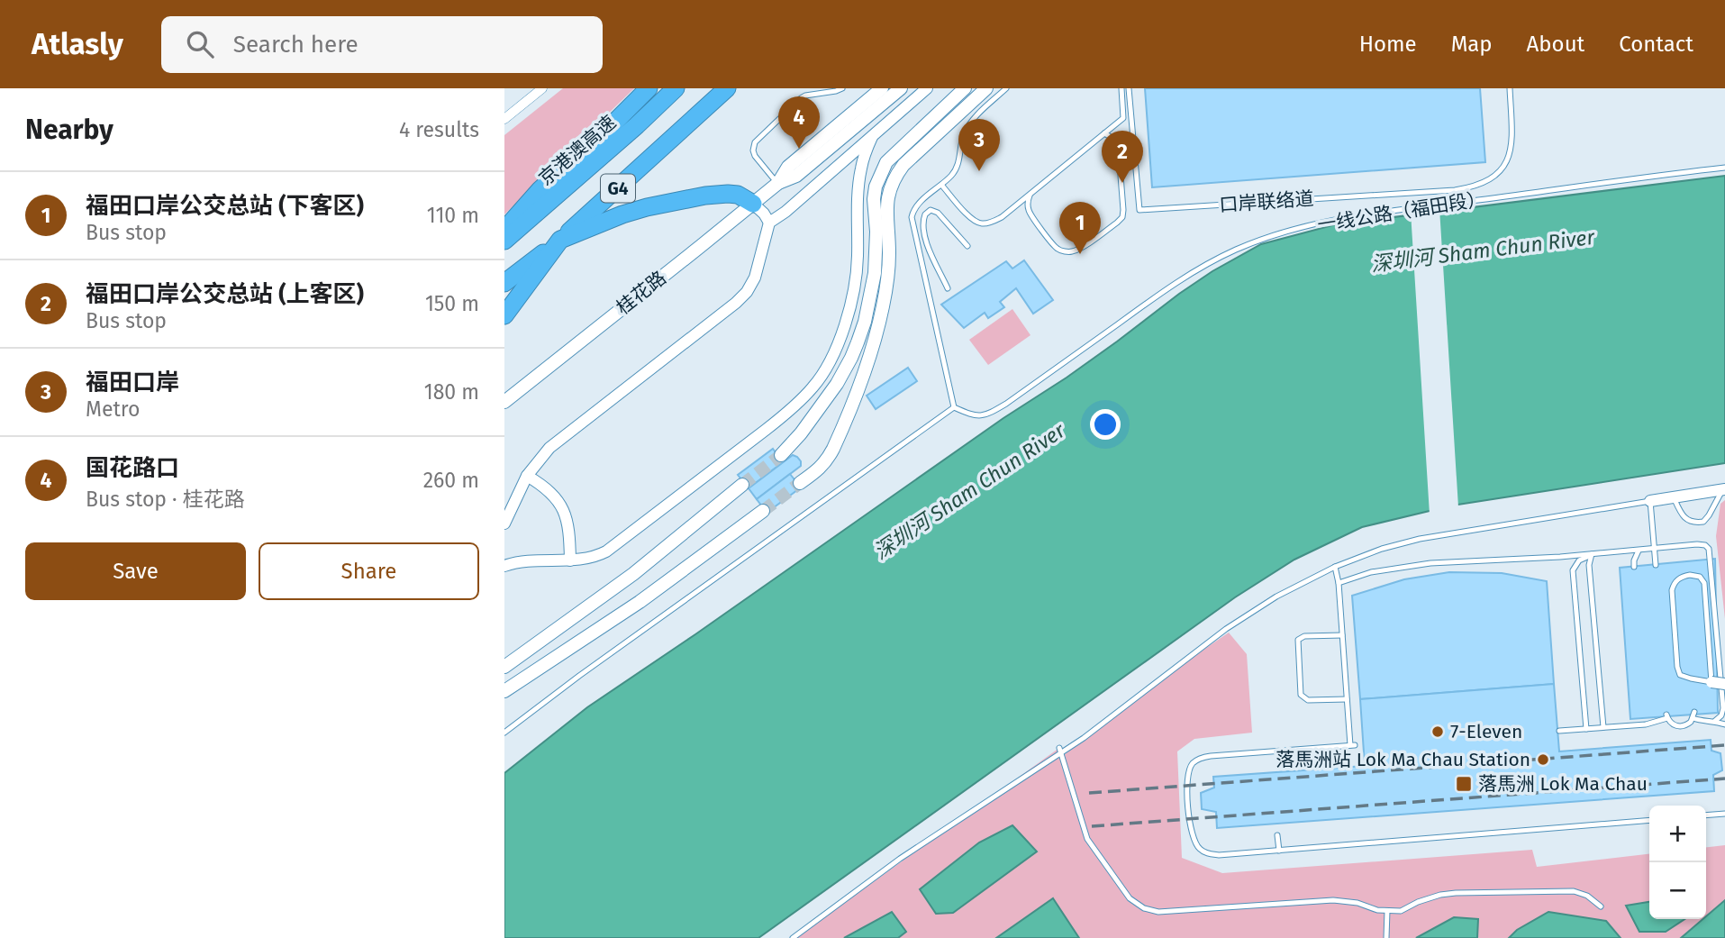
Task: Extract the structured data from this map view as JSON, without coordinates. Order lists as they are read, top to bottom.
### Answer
{
  "streets": {
    "highway": ["京港澳高速", "G4"],
    "main road": ["桂花路"],
    "lane": ["口岸联络道", "一线公路（福田段）"]
  },
  "water": ["深圳河 Sham Chun River"],
  "places": {
    "other": ["7-Eleven", "落馬洲站 Lok Ma Chau Station"],
    "transit": ["落馬洲 Lok Ma Chau"]
  },
  "page": {
    "header": "Atlasly",
    "search": "Search here",
    "nav": [
      "Home",
      "Map",
      "About",
      "Contact"
    ],
    "heading": ["Nearby", "4 results"],
    "pins": [
      "4",
      "3",
      "2",
      "1"
    ],
    "list": [
      {
        "mark": "1",
        "name": "福田口岸公交总站 (下客区)",
        "note": "Bus stop",
        "value": "110 m"
      },
      {
        "mark": "2",
        "name": "福田口岸公交总站 (上客区)",
        "note": "Bus stop",
        "value": "150 m"
      },
      {
        "mark": "3",
        "name": "福田口岸",
        "note": "Metro",
        "value": "180 m"
      },
      {
        "mark": "4",
        "name": "国花路口",
        "note": "Bus stop · 桂花路",
        "value": "260 m"
      }
    ],
    "buttons": ["Save", "Share"],
    "map_buttons": ["+", "−"]
  }
}
